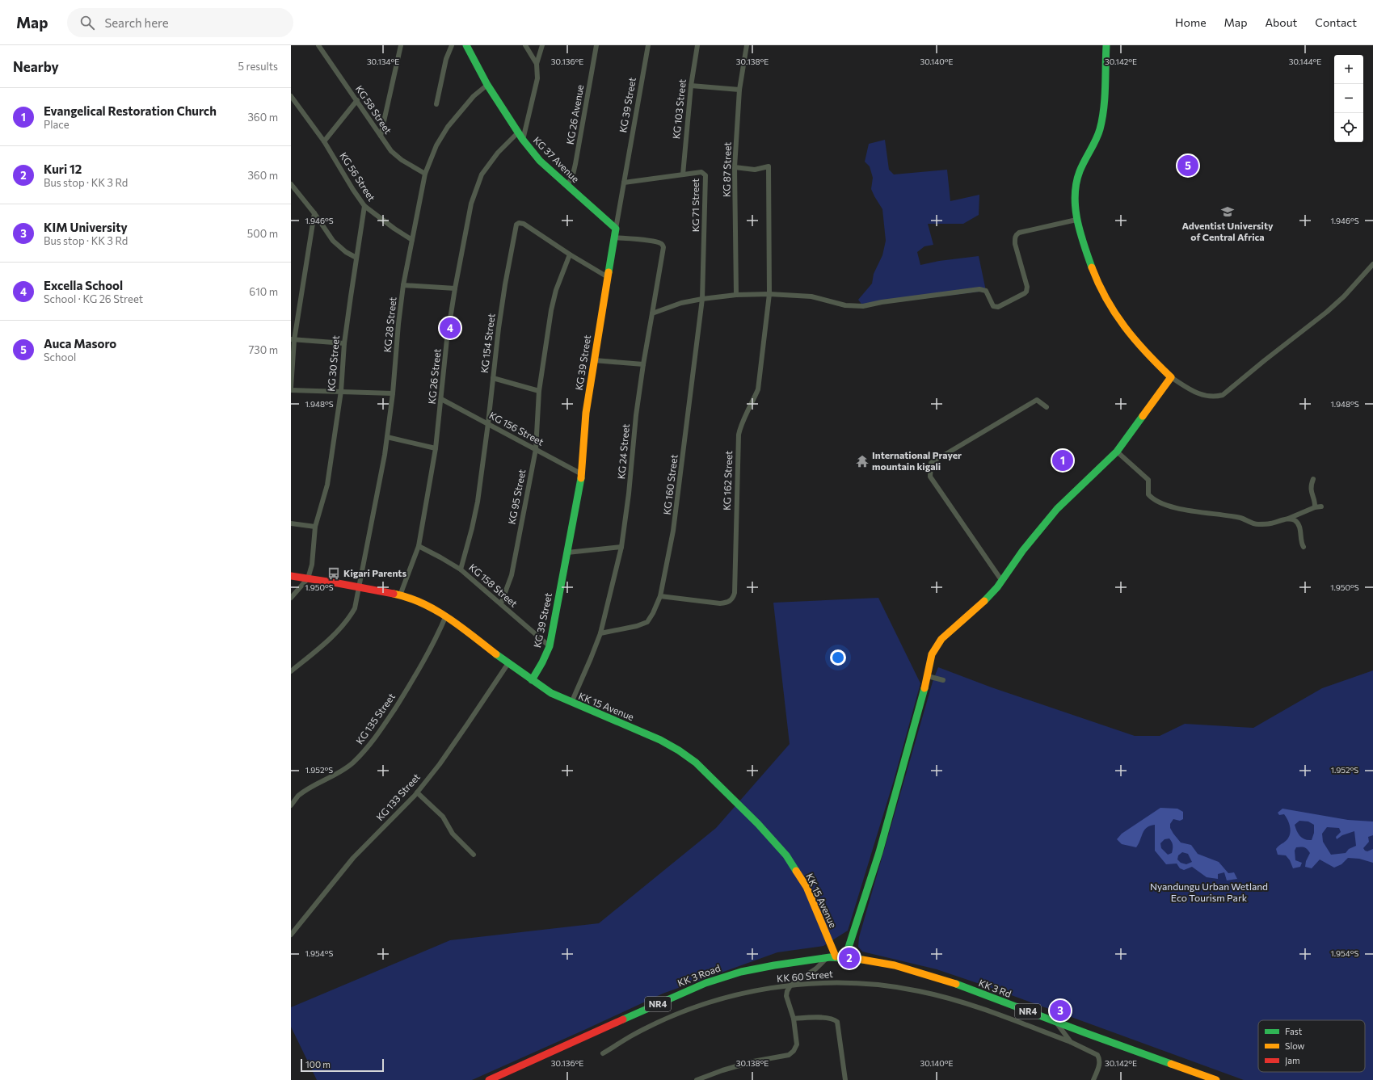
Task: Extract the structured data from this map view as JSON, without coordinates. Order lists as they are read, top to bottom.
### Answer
{
  "streets": {
    "main road": [
      "KG 39 Street",
      "KG 37 Avenue",
      "KK 15 Avenue",
      "KK 3 Road",
      "KK 3 Rd",
      "NR4"
    ],
    "street": [
      "KG 103 Street",
      "KG 58 Street",
      "KG 26 Avenue",
      "KG 87 Street",
      "KG 56 Street",
      "KG 71 Street",
      "KG 28 Street",
      "KG 154 Street",
      "KG 30 Street",
      "KG 26 Street",
      "KG 156 Street",
      "KG 24 Street",
      "KG 162 Street",
      "KG 160 Street",
      "KG 95 Street",
      "KG 158 Street",
      "KG 135 Street",
      "KG 133 Street",
      "KK 60 Street"
    ]
  },
  "crossings": [
    ["KG 39 Street", "KG 37 Avenue"],
    ["KG 39 Street", "KG 71 Street"],
    ["KG 39 Street", "KG 154 Street"],
    ["KG 39 Street", "KG 156 Street"],
    ["KG 39 Street", "KG 24 Street"],
    ["KG 39 Street", "KG 158 Street"],
    ["KG 39 Street", "KK 15 Avenue"],
    ["KG 103 Street", "KG 71 Street"],
    ["KG 58 Street", "KG 28 Street"],
    ["KG 26 Avenue", "KG 37 Avenue"],
    ["KG 37 Avenue", "KG 28 Street"],
    ["KG 37 Avenue", "KG 26 Street"],
    ["KG 87 Street", "KG 162 Street"],
    ["KG 56 Street", "KG 28 Street"],
    ["KG 56 Street", "KG 30 Street"],
    ["KG 71 Street", "KG 160 Street"],
    ["KG 28 Street", "KK 15 Avenue"],
    ["KG 154 Street", "KG 156 Street"],
    ["KG 154 Street", "KG 95 Street"],
    ["KG 154 Street", "KG 158 Street"],
    ["KG 30 Street", "KK 15 Avenue"],
    ["KG 26 Street", "KG 156 Street"],
    ["KG 26 Street", "KG 158 Street"],
    ["KG 26 Street", "KK 15 Avenue"],
    ["KG 156 Street", "KG 95 Street"],
    ["KG 24 Street", "KG 160 Street"],
    ["KG 24 Street", "KK 15 Avenue"],
    ["KG 162 Street", "KG 160 Street"],
    ["KG 95 Street", "KG 158 Street"],
    ["KK 15 Avenue", "KG 135 Street"],
    ["KK 15 Avenue", "KG 133 Street"],
    ["KK 15 Avenue", "KK 3 Road"],
    ["KK 15 Avenue", "KK 3 Rd"],
    ["KK 3 Road", "KK 3 Rd"]
  ],
  "parks": ["Nyandungu Urban Wetland Eco Tourism Park"],
  "places": {
    "school or university": ["Adventist University of Central Africa"],
    "temple": ["International Prayer mountain kigali"],
    "bus stop": ["Kigari Parents"]
  },
  "legend": ["Fast", "Slow", "Jam"],
  "scale_bar": "100 m",
  "page": {
    "header": "Map",
    "search": "Search here",
    "nav": [
      "Home",
      "Map",
      "About",
      "Contact"
    ],
    "heading": ["Nearby", "5 results"],
    "map_buttons": ["+", "−"],
    "list": [
      {
        "mark": "1",
        "name": "Evangelical Restoration Church",
        "note": "Place",
        "value": "360 m"
      },
      {
        "mark": "2",
        "name": "Kuri 12",
        "note": "Bus stop · KK 3 Rd",
        "value": "360 m"
      },
      {
        "mark": "3",
        "name": "KIM University",
        "note": "Bus stop · KK 3 Rd",
        "value": "500 m"
      },
      {
        "mark": "4",
        "name": "Excella School",
        "note": "School · KG 26 Street",
        "value": "610 m"
      },
      {
        "mark": "5",
        "name": "Auca Masoro",
        "note": "School",
        "value": "730 m"
      }
    ],
    "pins": [
      "5",
      "4",
      "1",
      "2",
      "3"
    ],
    "scale": "100 m"
  },
  "coordinates": [
    "30.134°E",
    "30.136°E",
    "30.138°E",
    "30.140°E",
    "30.142°E",
    "30.144°E",
    "1.946°S",
    "1.948°S",
    "1.950°S",
    "1.952°S",
    "1.954°S"
  ]
}
